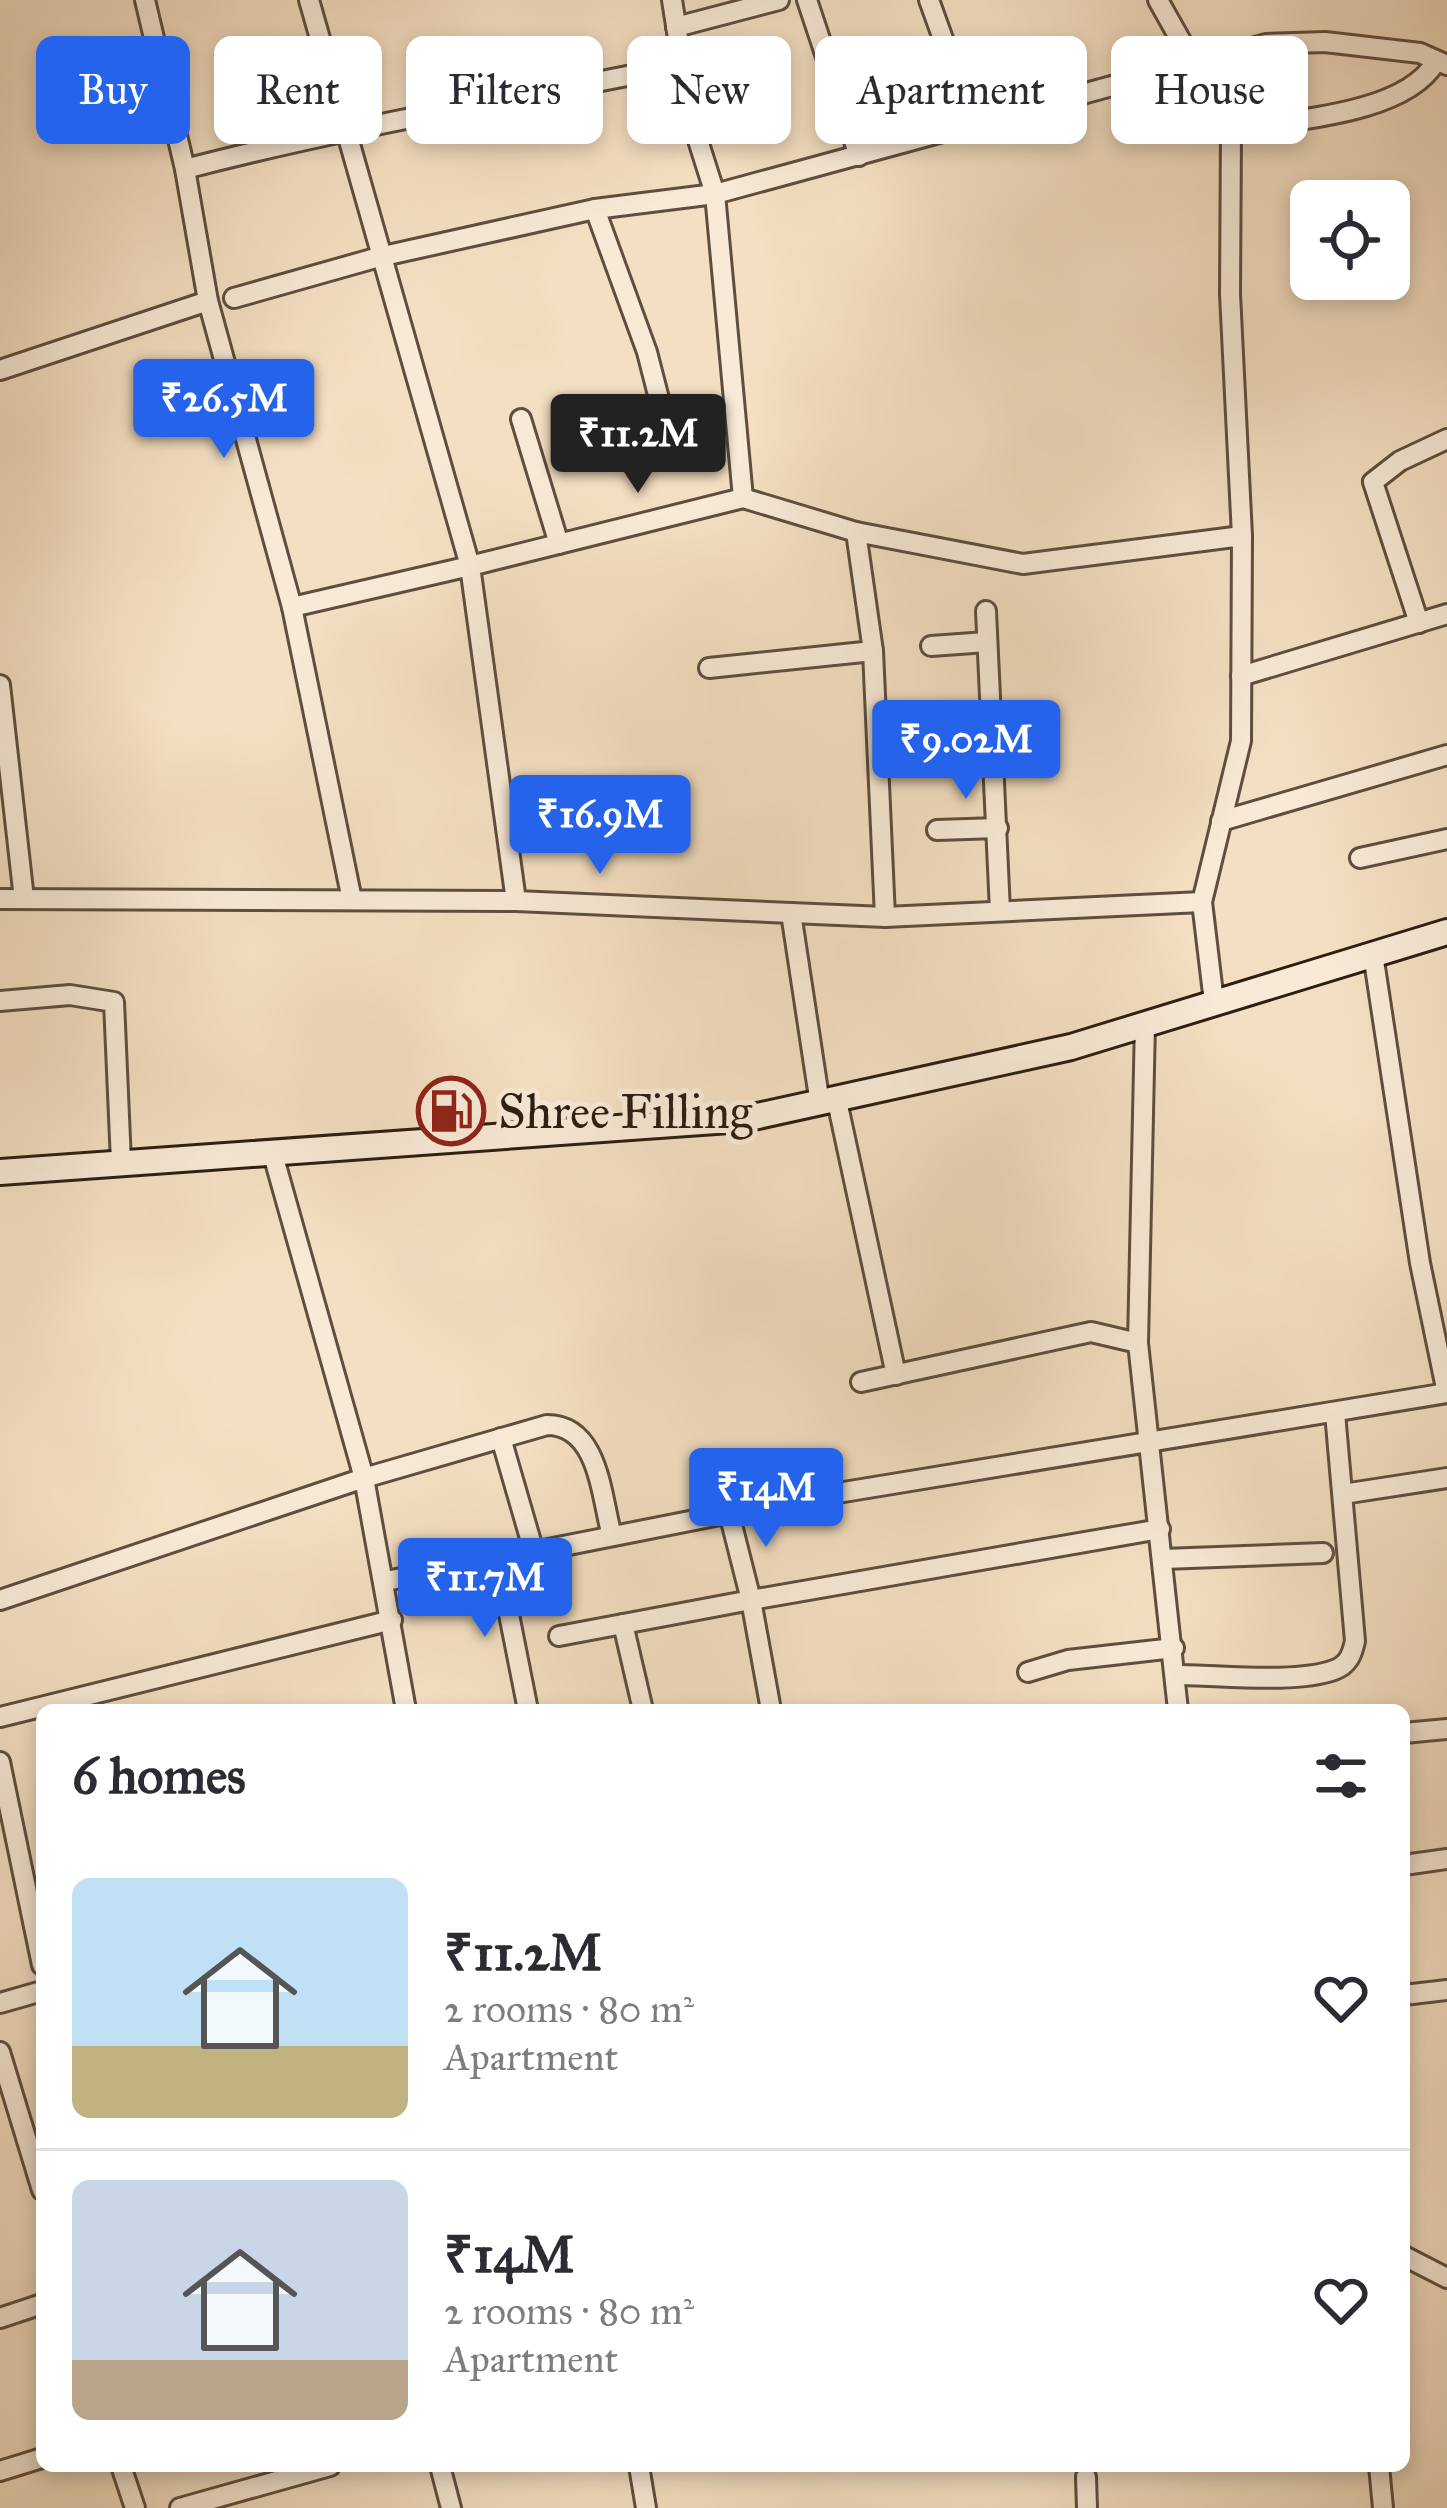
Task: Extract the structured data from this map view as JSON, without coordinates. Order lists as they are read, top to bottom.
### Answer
{
  "places": {
    "fuel station": ["Shree Filling"]
  },
  "page": {
    "chip": [
      "Buy",
      "Rent",
      "Filters",
      "New",
      "Apartment",
      "House"
    ],
    "price": [
      "₹26.5M",
      "₹11.2M",
      "₹9.02M",
      "₹16.9M",
      "₹14M",
      "₹11.7M"
    ],
    "heading": "6 homes",
    "list": [
      {
        "name": "₹11.2M",
        "note": "2 rooms · 80 m² · Apartment"
      },
      {
        "name": "₹14M",
        "note": "2 rooms · 80 m² · Apartment"
      }
    ]
  }
}
